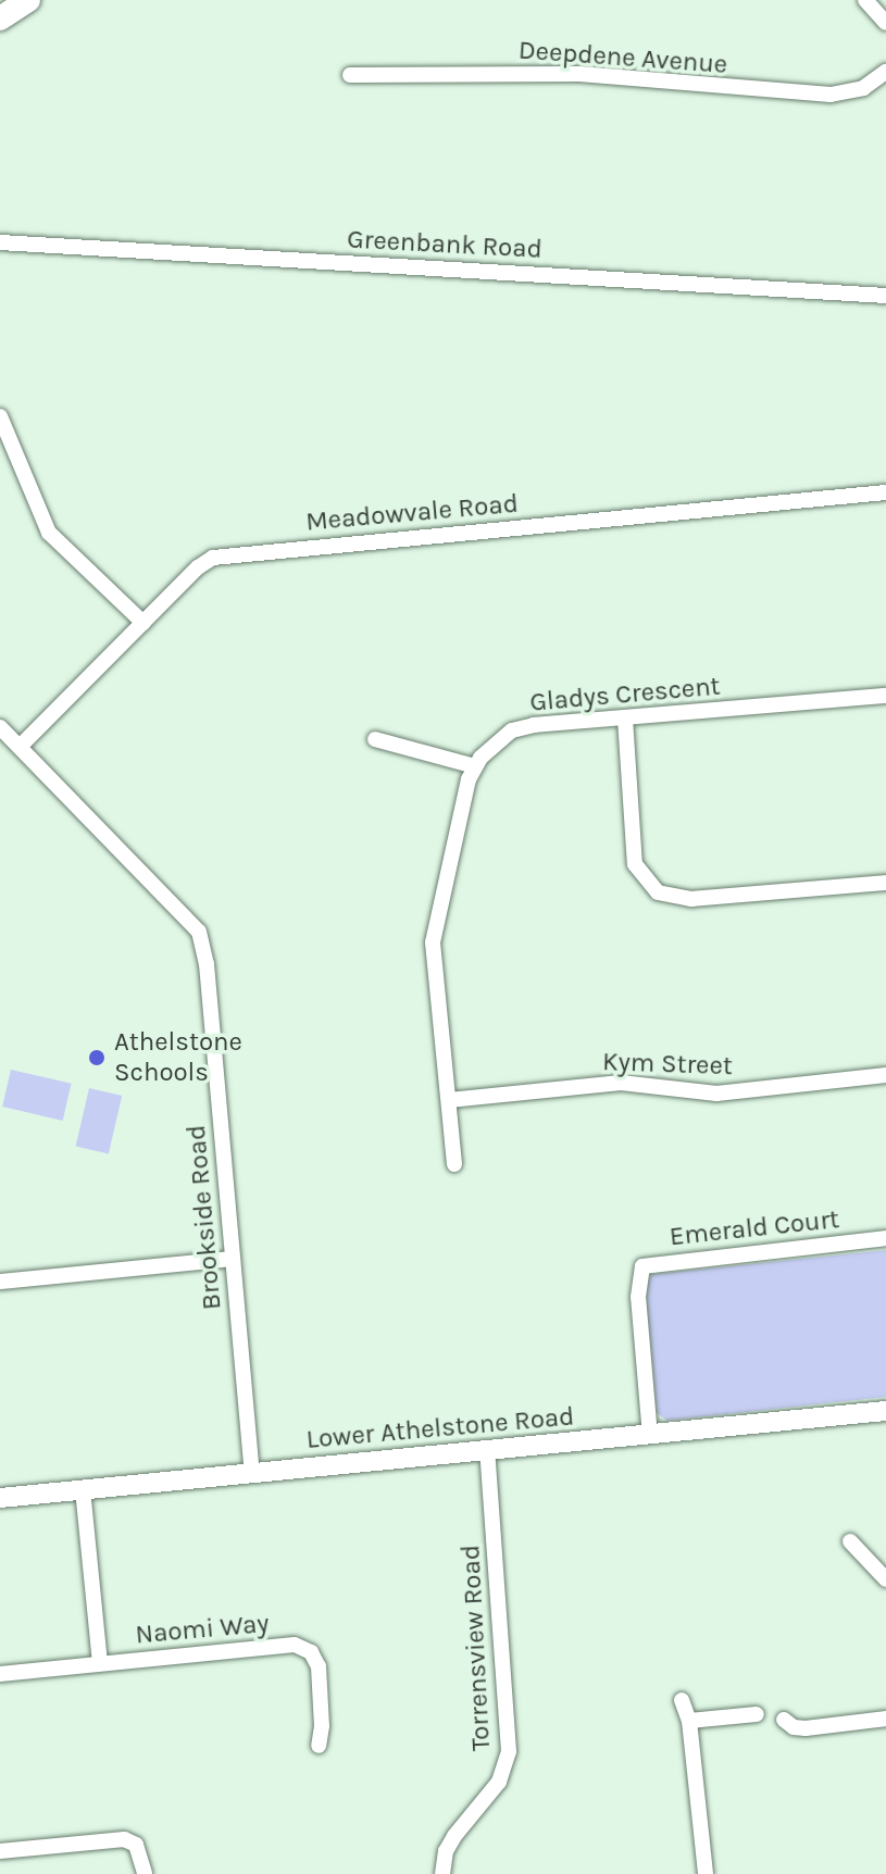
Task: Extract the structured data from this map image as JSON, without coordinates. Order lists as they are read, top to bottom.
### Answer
{
  "streets": {
    "street": [
      "Deepdene Avenue",
      "Greenbank Road",
      "Meadowvale Road",
      "Gladys Crescent",
      "Kym Street",
      "Brookside Road",
      "Emerald Court",
      "Lower Athelstone Road",
      "Naomi Way",
      "Torrensview Road"
    ]
  },
  "crossings": [
    ["Meadowvale Road", "Brookside Road"],
    ["Gladys Crescent", "Kym Street"],
    ["Brookside Road", "Lower Athelstone Road"],
    ["Emerald Court", "Lower Athelstone Road"],
    ["Lower Athelstone Road", "Torrensview Road"]
  ],
  "places": ["Athelstone Schools"]
}
